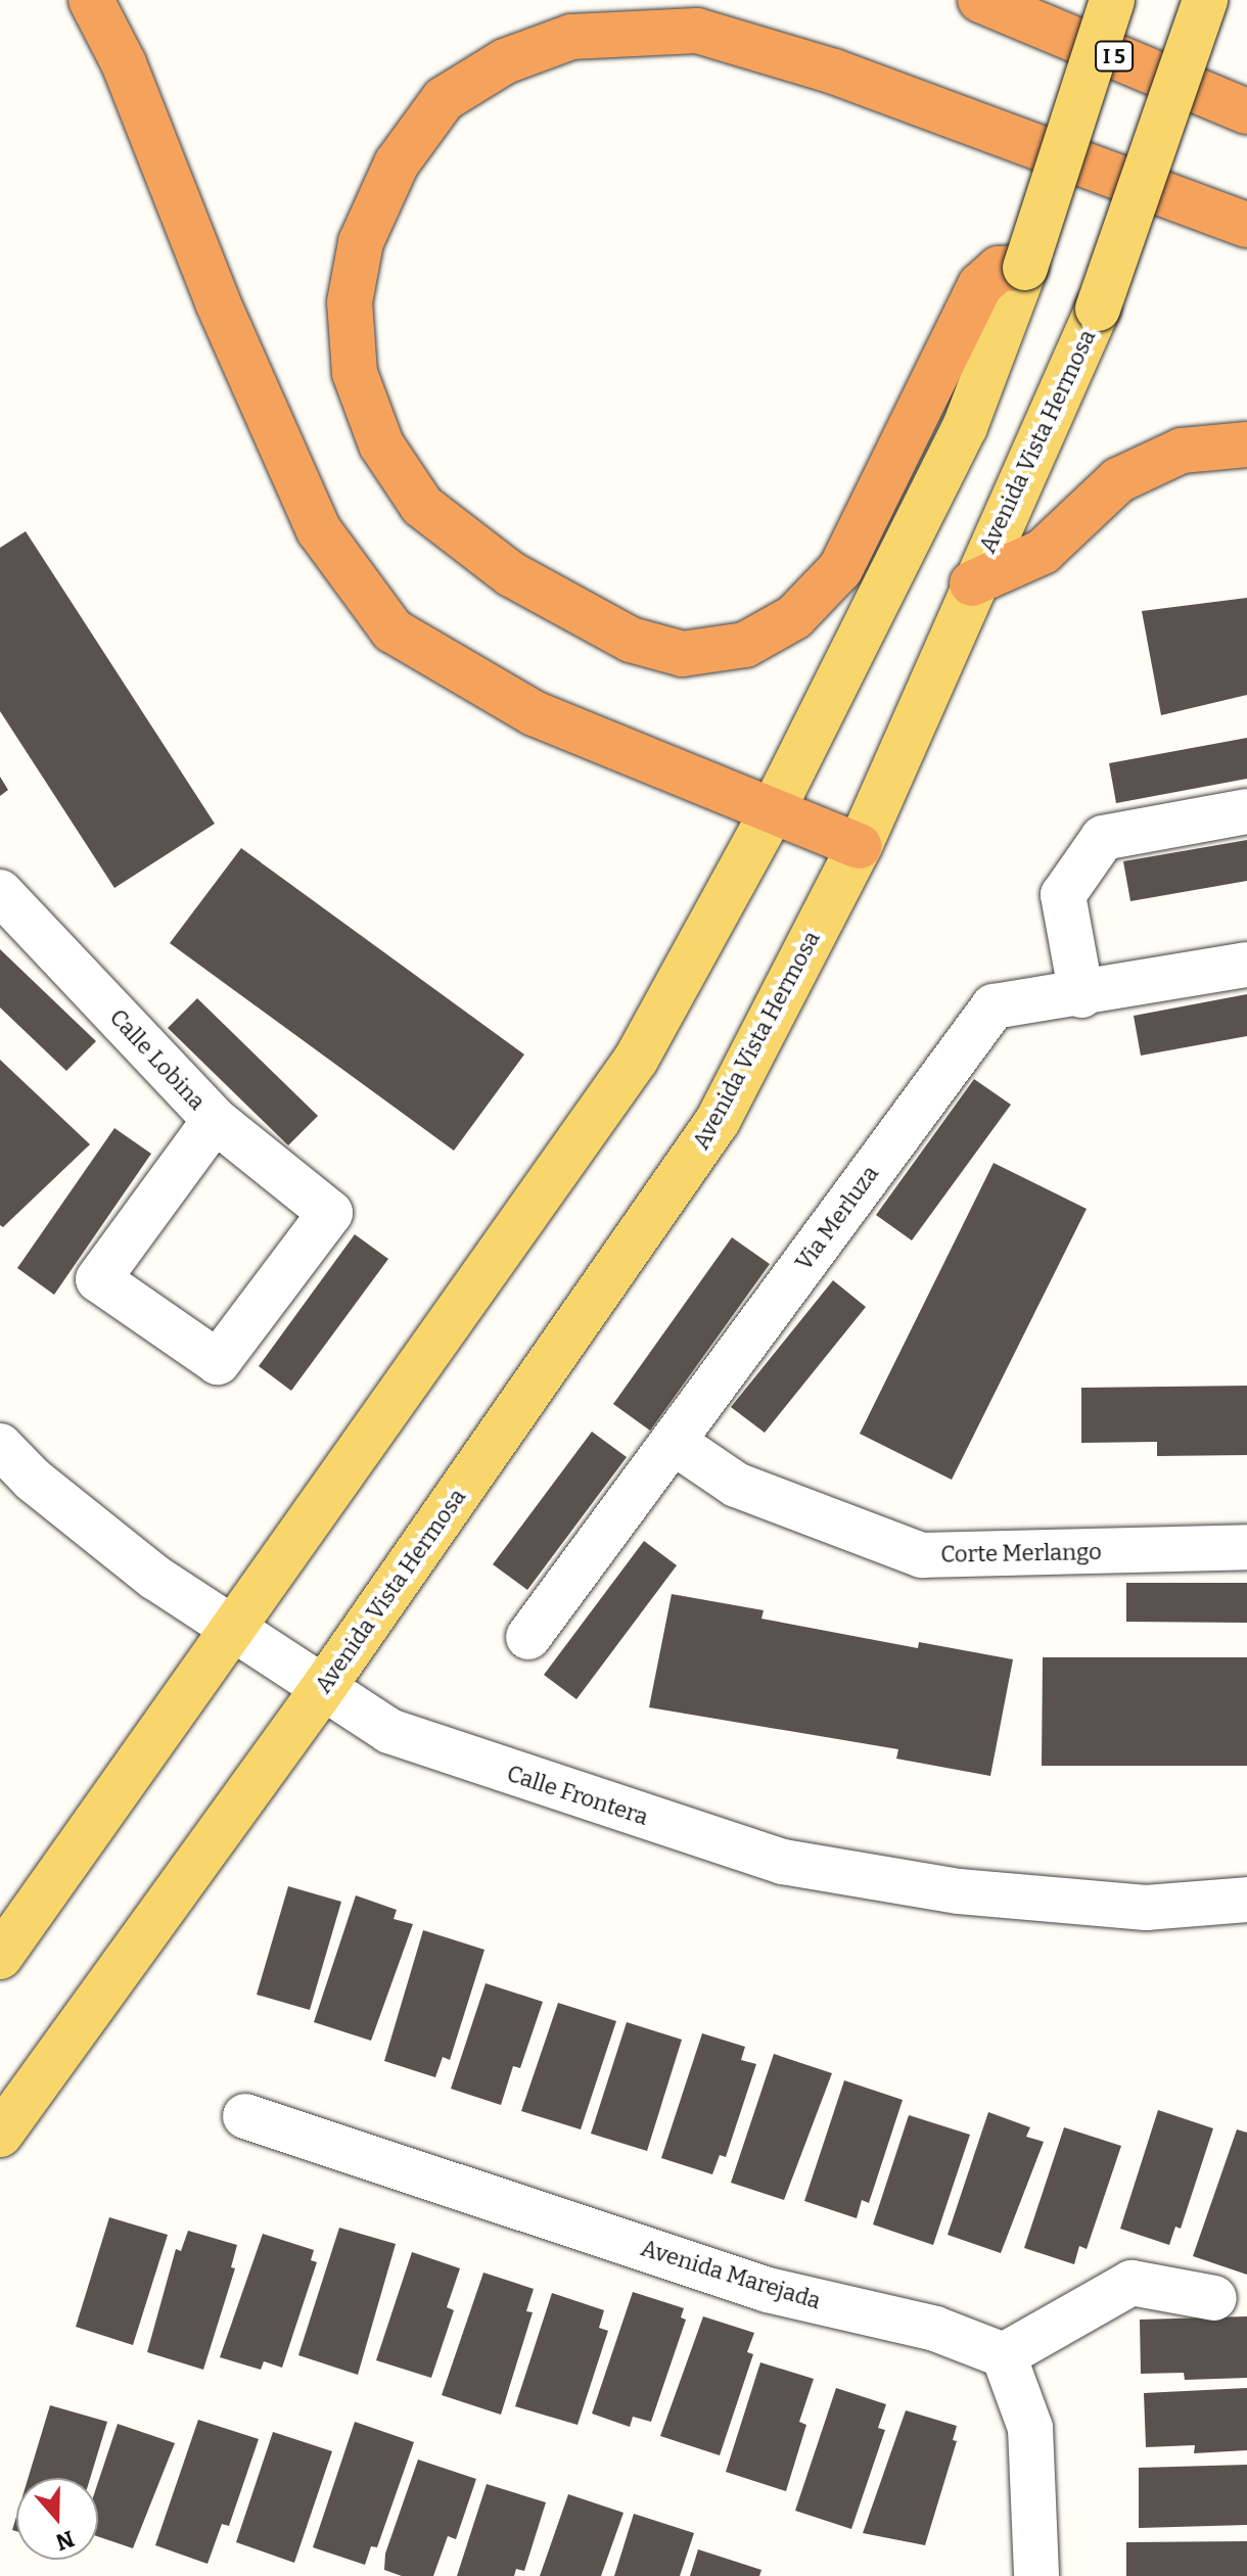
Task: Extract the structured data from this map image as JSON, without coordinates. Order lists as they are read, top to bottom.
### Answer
{
  "streets": {
    "highway": ["I 5"],
    "main road": ["Avenida Vista Hermosa"],
    "street": [
      "Calle Lobina",
      "Via Merluza",
      "Corte Merlango",
      "Calle Frontera",
      "Avenida Marejada"
    ]
  },
  "crossings": [
    ["Avenida Vista Hermosa", "Calle Frontera"],
    ["Via Merluza", "Corte Merlango"]
  ],
  "north": "bottom"
}
